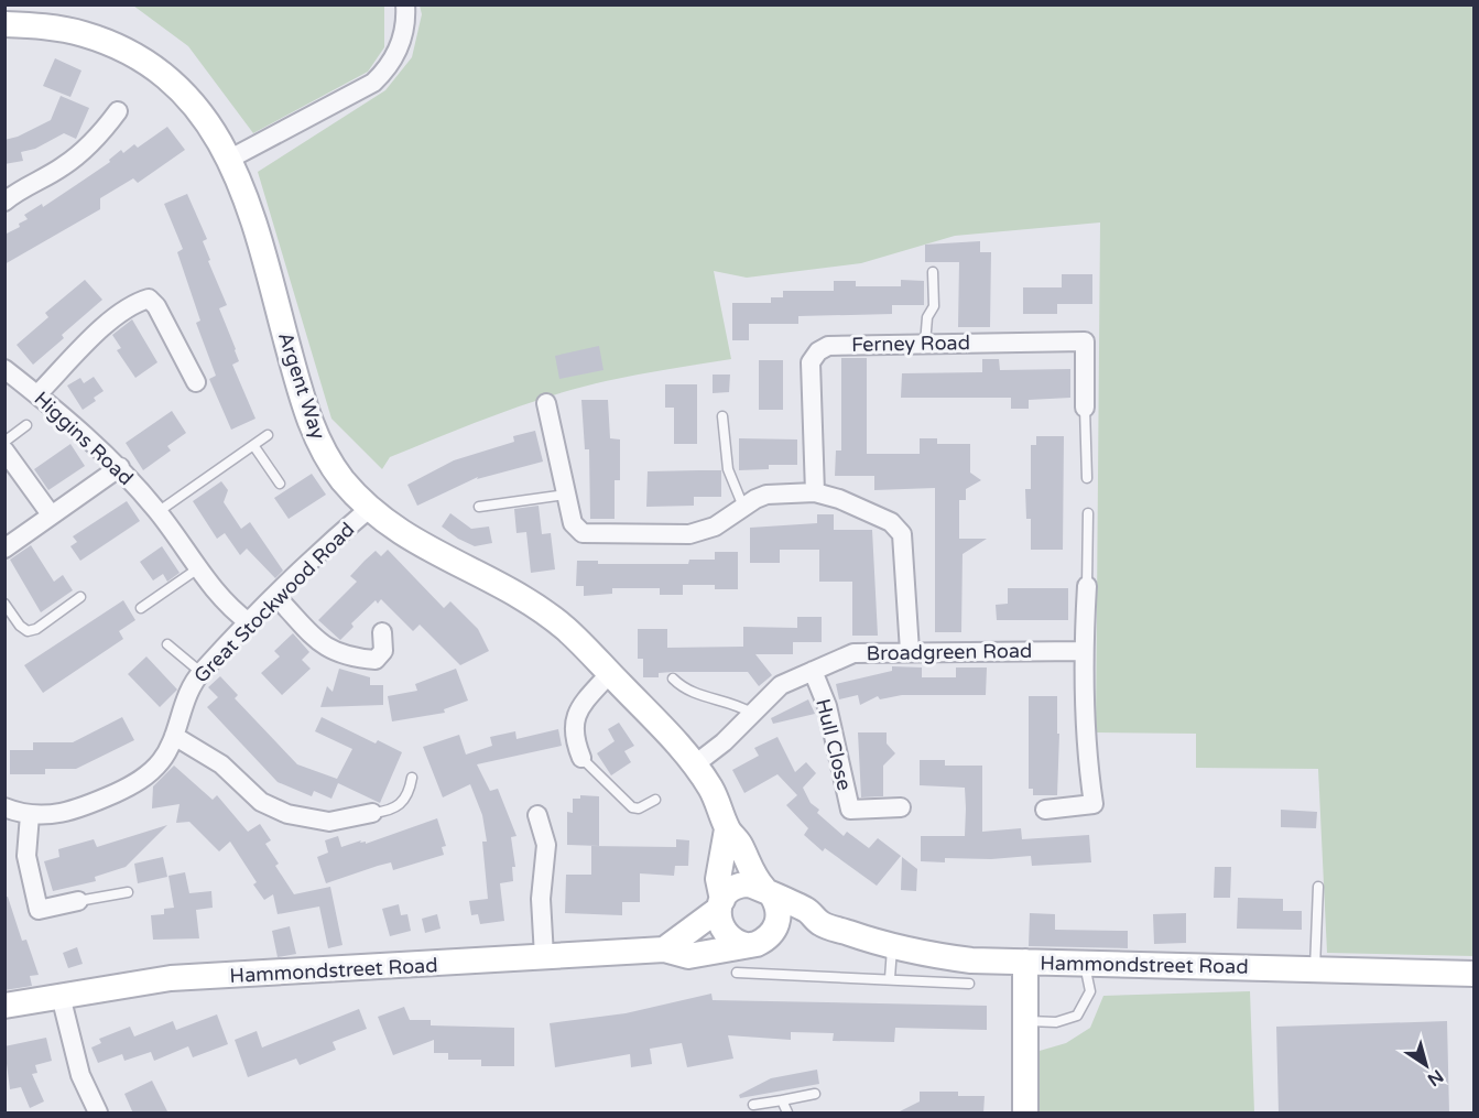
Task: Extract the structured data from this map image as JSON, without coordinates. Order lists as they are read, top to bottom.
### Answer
{
  "streets": {
    "street": [
      "Ferney Road",
      "Argent Way",
      "Higgins Road",
      "Great Stockwood Road",
      "Broadgreen Road",
      "Hull Close",
      "Hammondstreet Road"
    ]
  },
  "crossings": [
    ["Argent Way", "Great Stockwood Road"],
    ["Argent Way", "Broadgreen Road"],
    ["Argent Way", "Hammondstreet Road"],
    ["Higgins Road", "Great Stockwood Road"],
    ["Broadgreen Road", "Hull Close"]
  ],
  "north": "bottom right"
}
